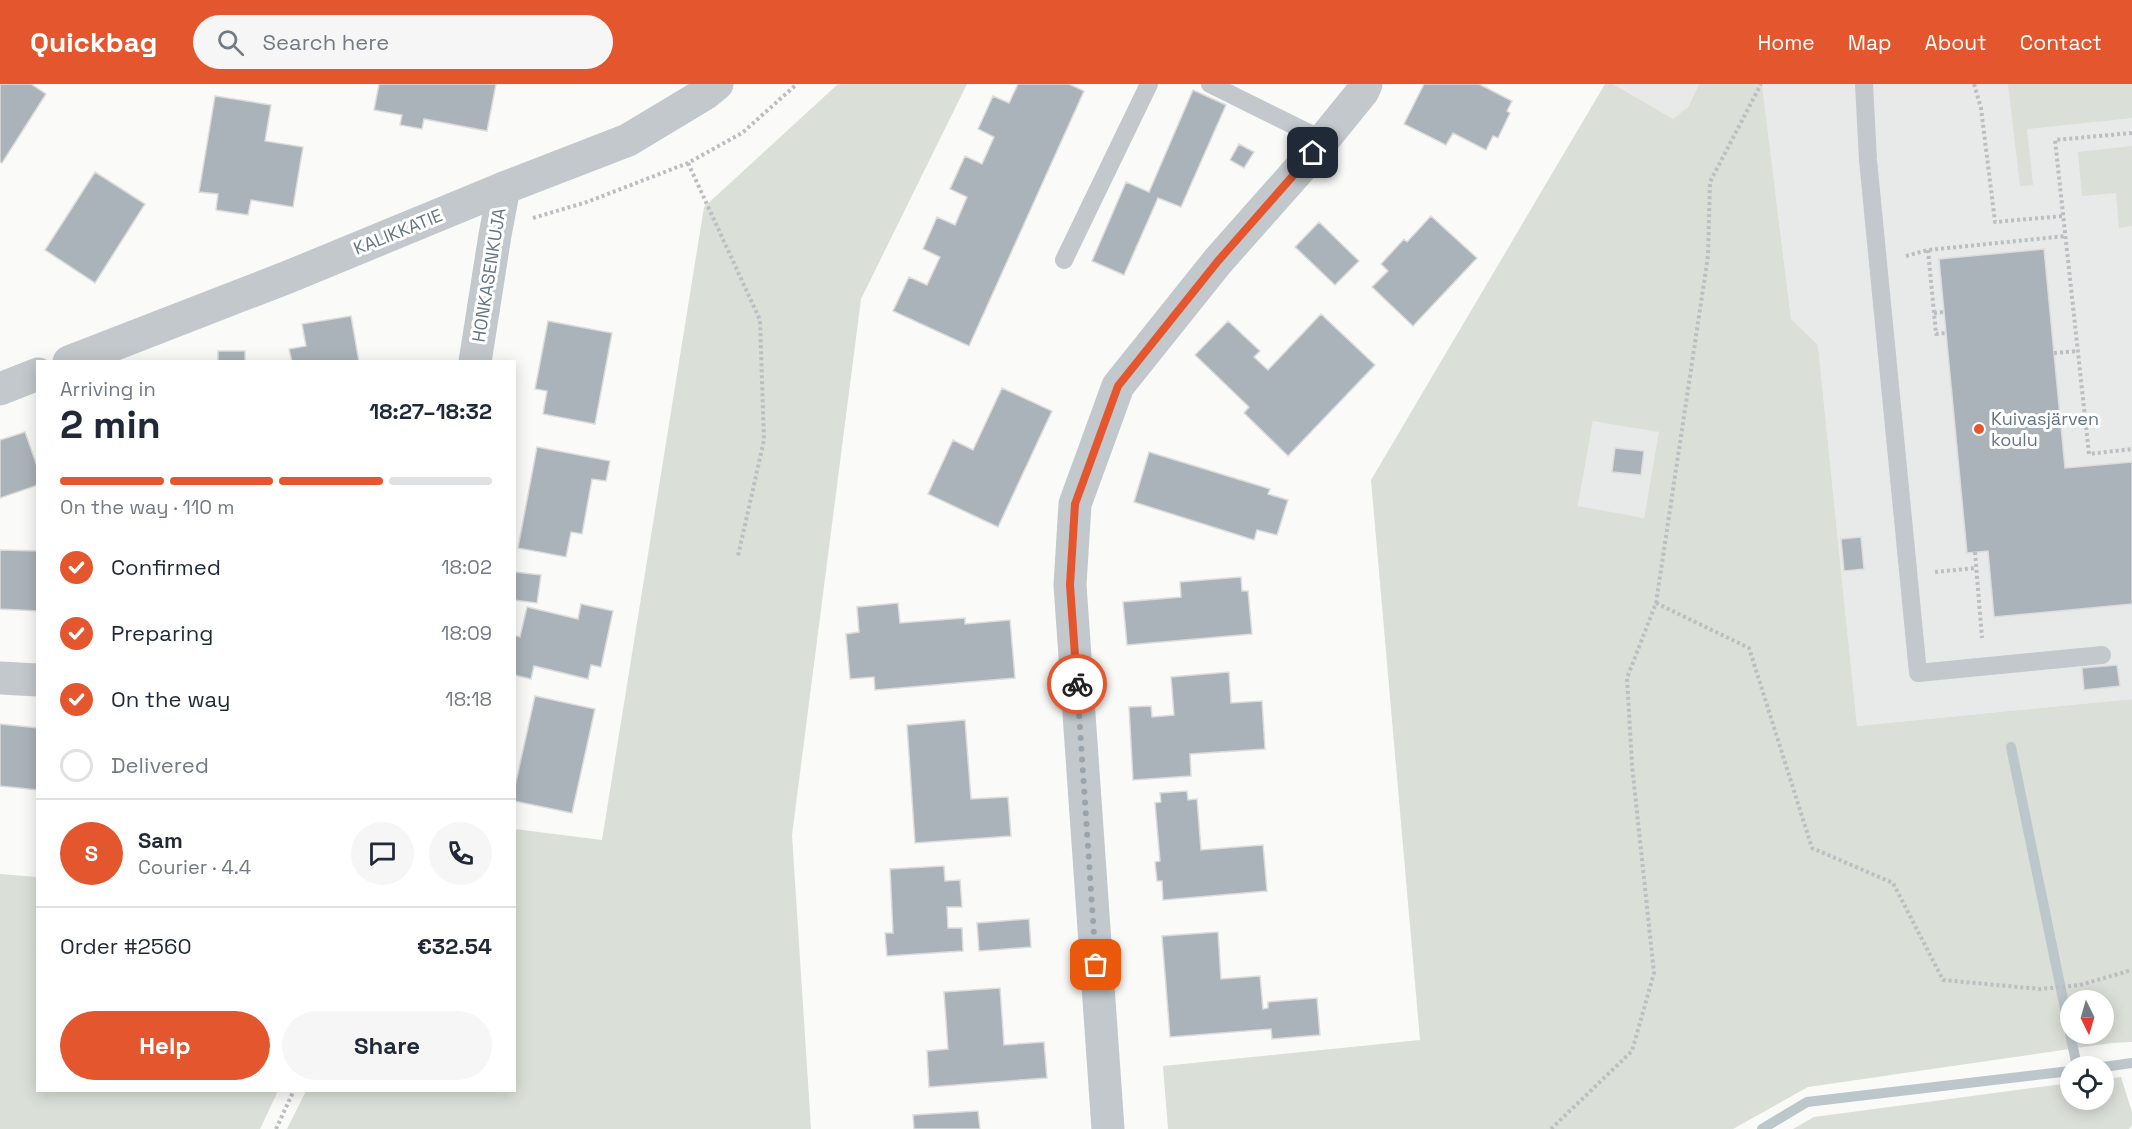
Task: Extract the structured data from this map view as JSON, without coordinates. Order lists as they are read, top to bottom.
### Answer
{
  "streets": {
    "street": ["KALIKKATIE", "HONKASENKUJA"]
  },
  "crossings": [
    ["KALIKKATIE", "HONKASENKUJA"]
  ],
  "places": ["Kuivasjärven koulu"],
  "north": "bottom",
  "page": {
    "header": "Quickbag",
    "search": "Search here",
    "nav": [
      "Home",
      "Map",
      "About",
      "Contact"
    ],
    "heading": ["2 min", "Arriving in", "18:27–18:32"],
    "panel": [
      "Sam",
      "Courier · 4.4",
      "Order #2560",
      "€32.54"
    ],
    "bar": "On the way · 110 m",
    "list": [
      ["Confirmed", "18:02"],
      ["Preparing", "18:09"],
      ["On the way", "18:18"],
      "Delivered"
    ],
    "round": "S",
    "buttons": ["Help", "Share"]
  }
}
